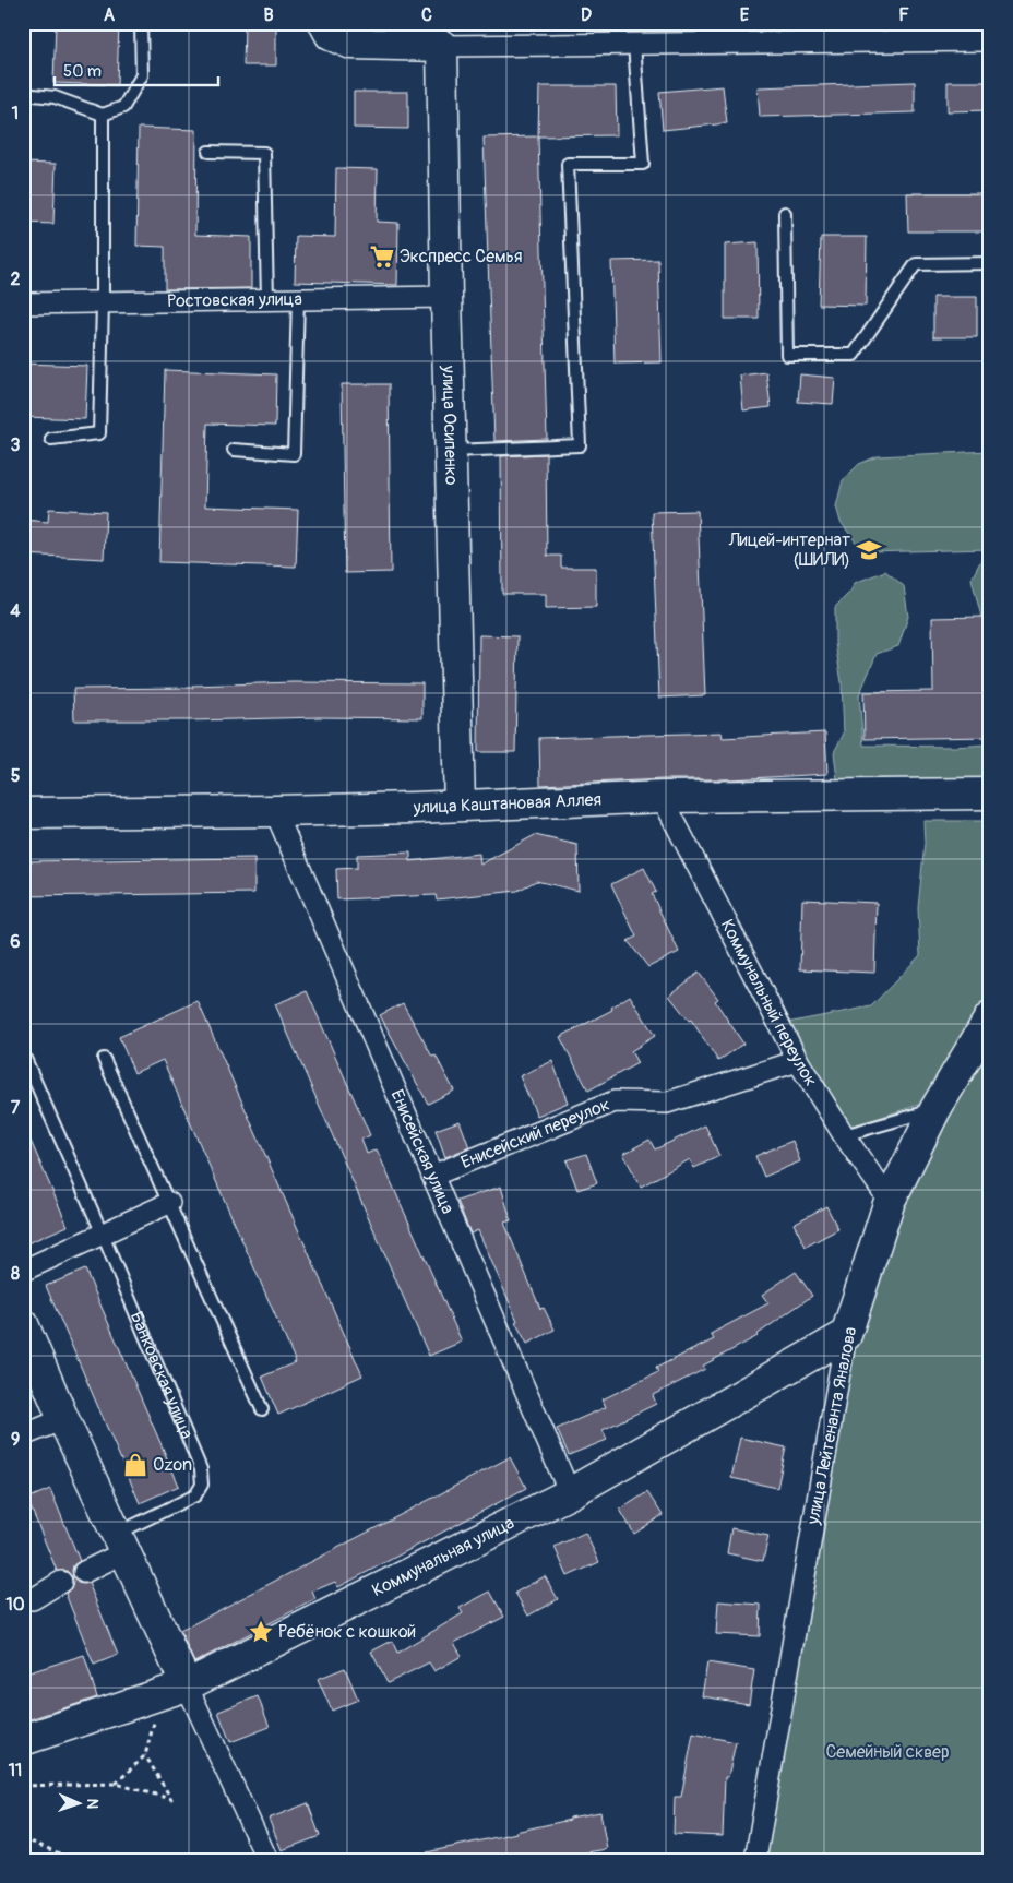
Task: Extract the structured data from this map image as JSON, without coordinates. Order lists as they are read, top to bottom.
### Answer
{
  "streets": {
    "street": [
      "Ростовская улица",
      "улица Осипенко",
      "улица Каштановая Аллея",
      "Коммунальный переулок",
      "Енисейский переулок",
      "Енисейская улица",
      "Банковская улица",
      "улица Лейтенанта Яналова",
      "Коммунальная улица"
    ]
  },
  "crossings": [
    ["Ростовская улица", "улица Осипенко"],
    ["улица Осипенко", "улица Каштановая Аллея"],
    ["улица Каштановая Аллея", "Коммунальный переулок"],
    ["улица Каштановая Аллея", "Енисейская улица"],
    ["Коммунальный переулок", "Енисейский переулок"],
    ["Коммунальный переулок", "улица Лейтенанта Яналова"],
    ["Енисейский переулок", "Енисейская улица"],
    ["Енисейская улица", "Коммунальная улица"],
    ["улица Лейтенанта Яналова", "Коммунальная улица"]
  ],
  "parks": ["Семейный сквер"],
  "places": {
    "supermarket": ["Экспресс Семья"],
    "school or university": ["Лицей-интернат (ШИЛИ)"],
    "shop": ["Ozon"],
    "place": ["Ребёнок с кошкой"]
  },
  "scale_bar": "50 m",
  "north": "right",
  "grid": {
    "columns": [
      "A",
      "B",
      "C",
      "D",
      "E",
      "F"
    ],
    "rows": [
      "1",
      "2",
      "3",
      "4",
      "5",
      "6",
      "7",
      "8",
      "9",
      "10",
      "11"
    ]
  }
}
